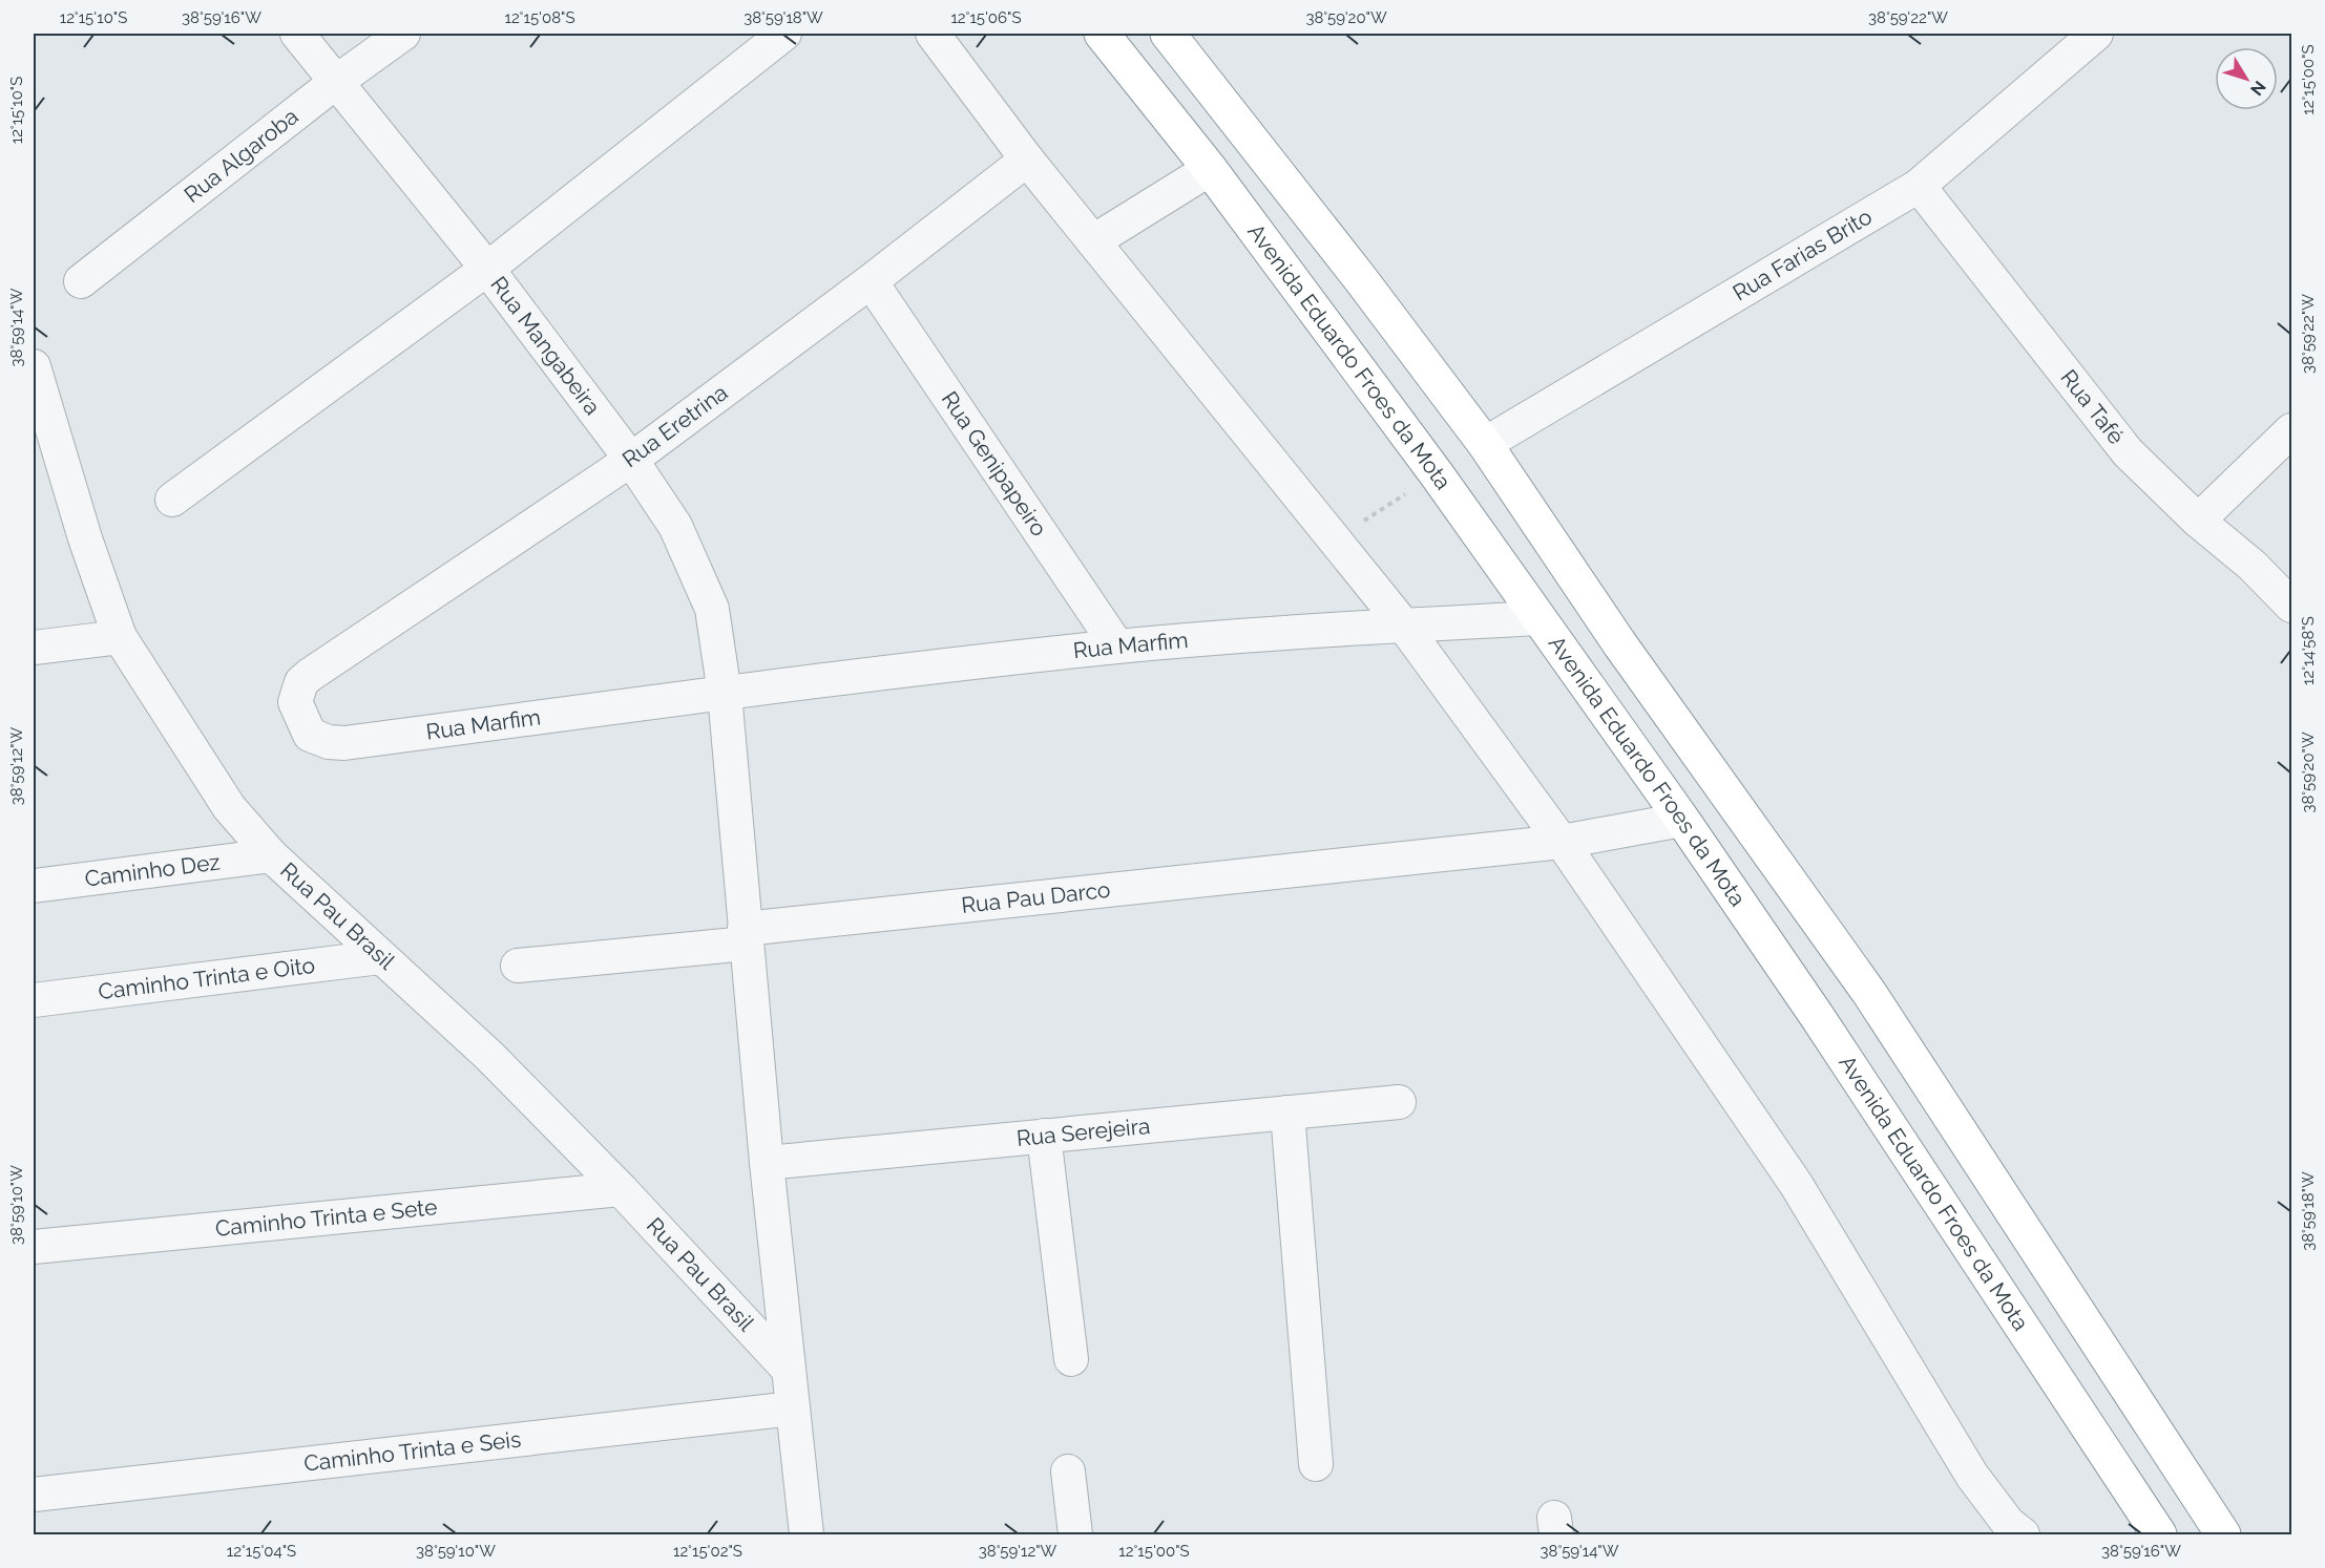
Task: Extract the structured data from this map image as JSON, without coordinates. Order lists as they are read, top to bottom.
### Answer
{
  "streets": {
    "highway": ["Avenida Eduardo Froes da Mota"],
    "street": [
      "Rua Algaroba",
      "Rua Farias Brito",
      "Rua Mangabeira",
      "Rua Tafé",
      "Rua Eretrina",
      "Rua Genipapeiro",
      "Rua Marfim",
      "Caminho Dez",
      "Rua Pau Darco",
      "Rua Pau Brasil",
      "Caminho Trinta e Oito",
      "Rua Serejeira",
      "Caminho Trinta e Sete",
      "Caminho Trinta e Seis"
    ]
  },
  "crossings": [
    ["Rua Algaroba", "Rua Mangabeira"],
    ["Rua Farias Brito", "Rua Tafé"],
    ["Rua Mangabeira", "Rua Eretrina"],
    ["Rua Mangabeira", "Rua Marfim"],
    ["Avenida Eduardo Froes da Mota", "Rua Marfim"],
    ["Avenida Eduardo Froes da Mota", "Rua Pau Darco"],
    ["Rua Eretrina", "Rua Genipapeiro"],
    ["Rua Eretrina", "Rua Marfim"],
    ["Rua Genipapeiro", "Rua Marfim"],
    ["Caminho Dez", "Rua Pau Brasil"],
    ["Rua Pau Brasil", "Caminho Trinta e Oito"],
    ["Rua Pau Brasil", "Rua Serejeira"],
    ["Rua Pau Brasil", "Caminho Trinta e Sete"],
    ["Rua Pau Brasil", "Caminho Trinta e Seis"]
  ],
  "north": "bottom right",
  "coordinates": [
    "12°15'10\"S",
    "38°59'16\"W",
    "12°15'08\"S",
    "38°59'18\"W",
    "12°15'06\"S",
    "38°59'20\"W",
    "38°59'22\"W",
    "12°15'00\"S",
    "38°59'14\"W",
    "12°14'58\"S",
    "38°59'12\"W",
    "38°59'10\"W",
    "12°15'04\"S",
    "12°15'02\"S"
  ]
}
